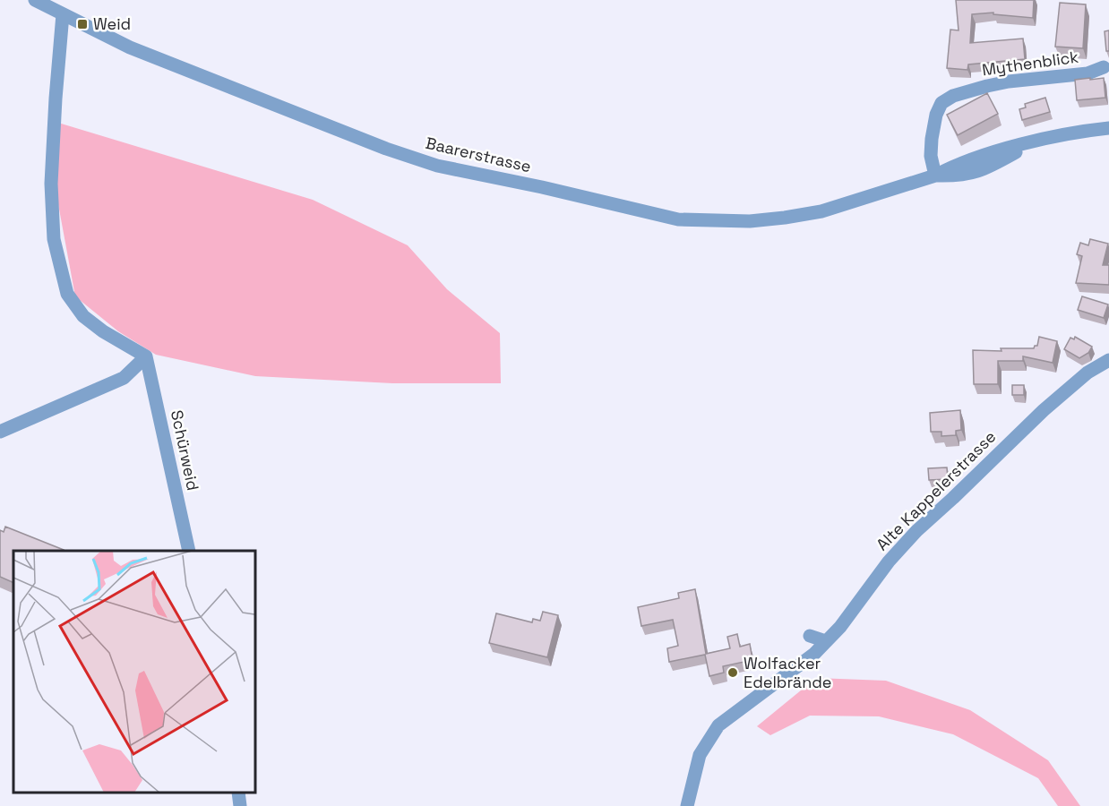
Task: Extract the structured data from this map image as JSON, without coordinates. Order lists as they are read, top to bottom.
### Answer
{
  "streets": {
    "street": [
      "Mythenblick",
      "Baarerstrasse",
      "Schürweid",
      "Alte Kappelerstrasse"
    ]
  },
  "crossings": [
    ["Mythenblick", "Baarerstrasse"]
  ],
  "places": {
    "transit": ["Weid"],
    "other": ["Wolfacker Edelbrände"]
  }
}
